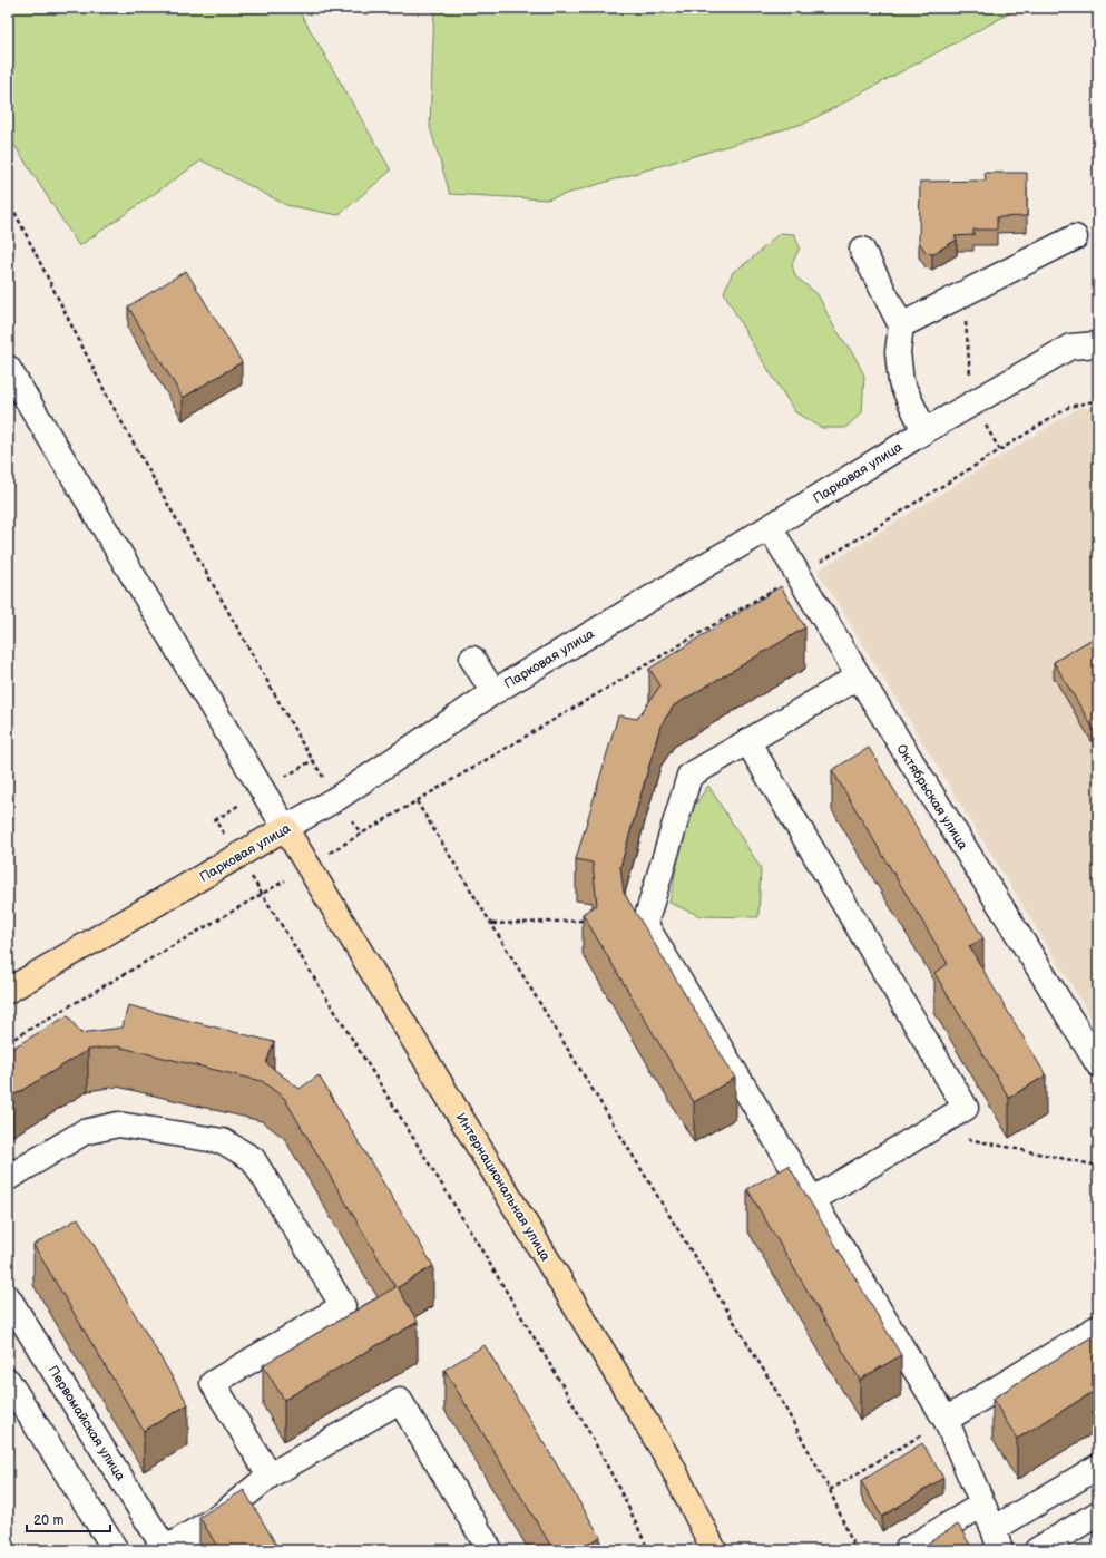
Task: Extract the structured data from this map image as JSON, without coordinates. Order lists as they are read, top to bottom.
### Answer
{
  "streets": {
    "main road": ["Парковая улица", "Интернациональная улица"],
    "street": ["Октябрьская улица", "Первомайская улица"]
  },
  "crossings": [
    ["Парковая улица", "Октябрьская улица"],
    ["Парковая улица", "Интернациональная улица"]
  ],
  "scale_bar": "20 m"
}
